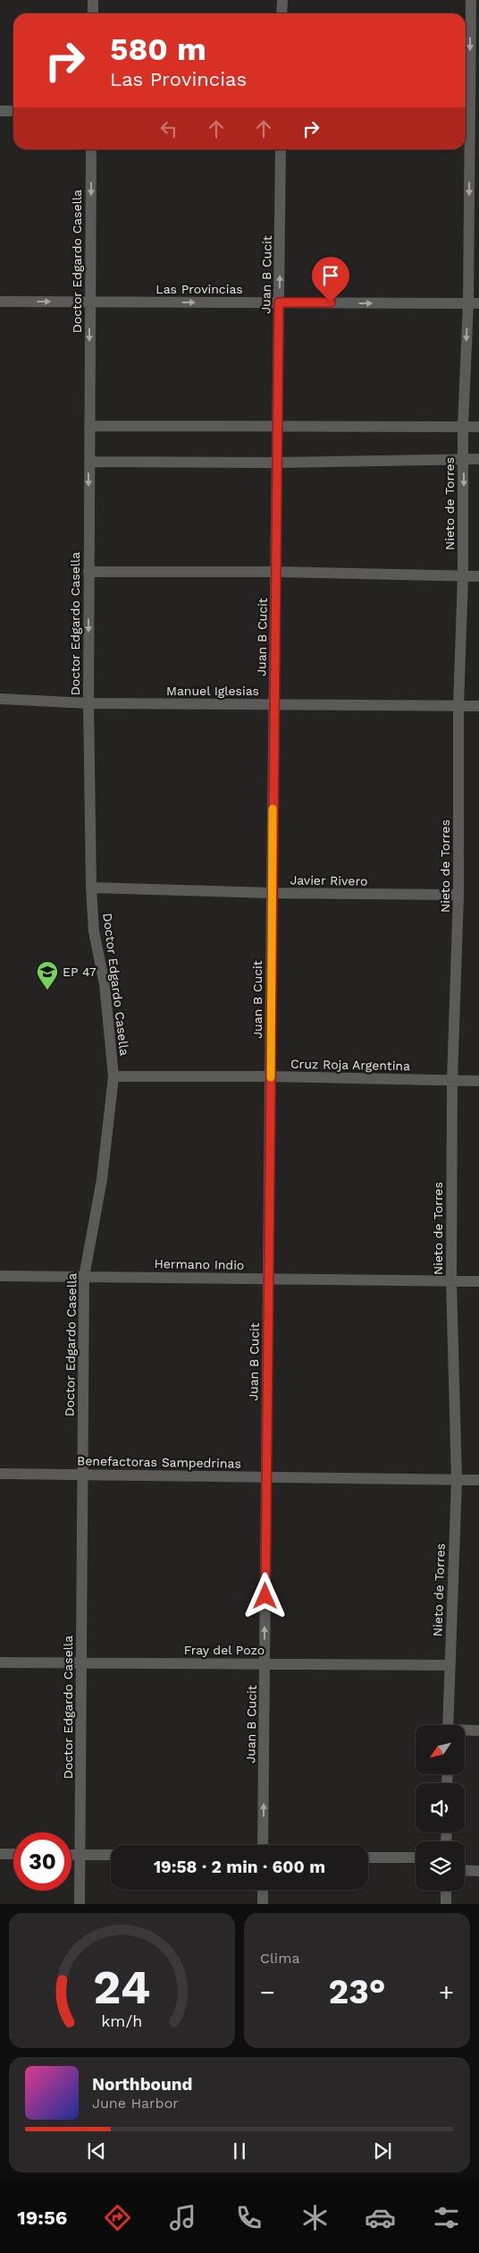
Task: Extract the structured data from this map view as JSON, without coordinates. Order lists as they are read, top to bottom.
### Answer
{
  "streets": {
    "street": [
      "Doctor Edgardo Casella",
      "Juan B Cucit",
      "Las Provincias",
      "Nieto de Torres",
      "Manuel Iglesias",
      "Javier Rivero",
      "Cruz Roja Argentina",
      "Hermano Indio",
      "Benefactoras Sampedrinas",
      "Fray del Pozo"
    ]
  },
  "crossings": [
    ["Doctor Edgardo Casella", "Las Provincias"],
    ["Doctor Edgardo Casella", "Manuel Iglesias"],
    ["Doctor Edgardo Casella", "Javier Rivero"],
    ["Doctor Edgardo Casella", "Cruz Roja Argentina"],
    ["Doctor Edgardo Casella", "Hermano Indio"],
    ["Doctor Edgardo Casella", "Benefactoras Sampedrinas"],
    ["Doctor Edgardo Casella", "Fray del Pozo"],
    ["Juan B Cucit", "Las Provincias"],
    ["Juan B Cucit", "Manuel Iglesias"],
    ["Juan B Cucit", "Javier Rivero"],
    ["Juan B Cucit", "Cruz Roja Argentina"],
    ["Juan B Cucit", "Hermano Indio"],
    ["Juan B Cucit", "Benefactoras Sampedrinas"],
    ["Juan B Cucit", "Fray del Pozo"],
    ["Las Provincias", "Nieto de Torres"],
    ["Nieto de Torres", "Manuel Iglesias"],
    ["Nieto de Torres", "Javier Rivero"],
    ["Nieto de Torres", "Cruz Roja Argentina"],
    ["Nieto de Torres", "Hermano Indio"],
    ["Nieto de Torres", "Benefactoras Sampedrinas"],
    ["Nieto de Torres", "Fray del Pozo"]
  ],
  "one_way": ["Las Provincias"],
  "places": {
    "school or university": ["EP 47"]
  },
  "north": "bottom left",
  "page": {
    "turn": ["580 m", "Las Provincias"],
    "limit": "30",
    "trip": "19:58 · 2 min · 600 m",
    "tile": "Clima",
    "heat": ["−", "23°", "+"],
    "song": ["Northbound", "June Harbor"],
    "tabs": "19:56",
    "gauge": ["24", "km/h"]
  }
}
